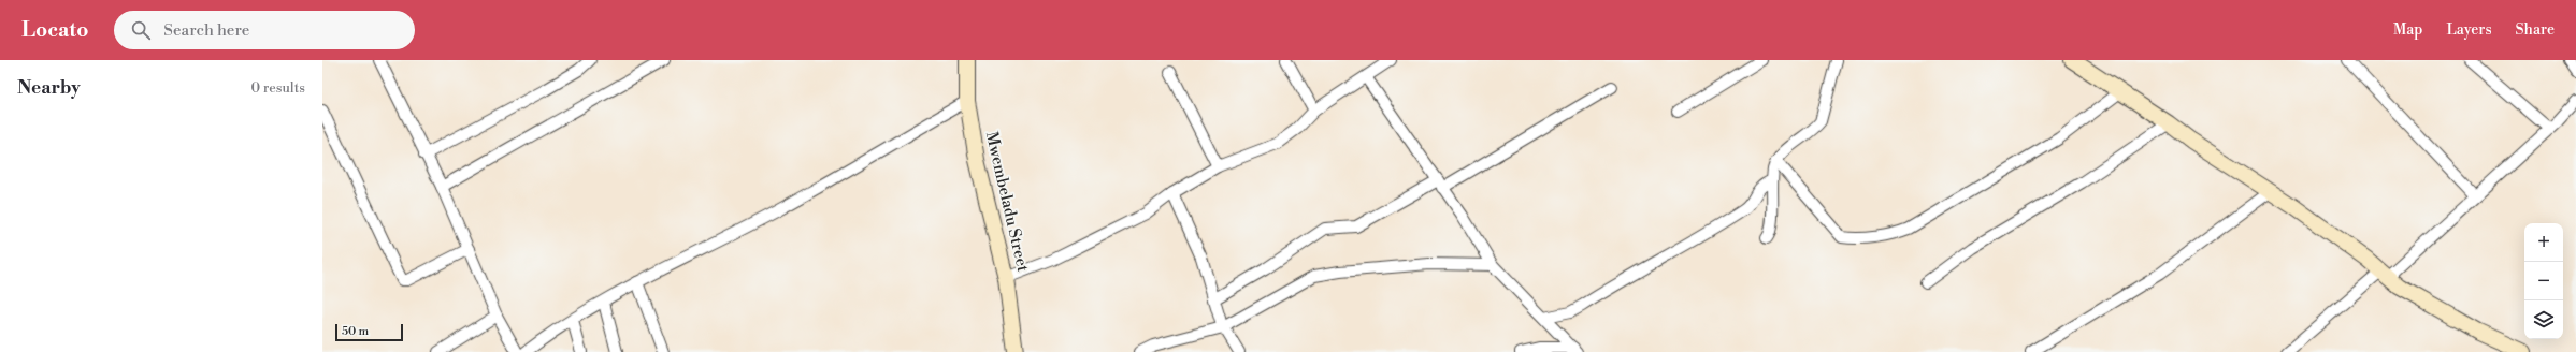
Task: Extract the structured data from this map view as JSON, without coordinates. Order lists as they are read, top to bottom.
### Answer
{
  "streets": {
    "street": ["Mwembeladu Street"]
  },
  "scale_bar": "50 m",
  "page": {
    "header": "Locato",
    "search": "Search here",
    "nav": ["Map", "Layers", "Share"],
    "heading": ["Nearby", "0 results"],
    "map_buttons": ["+", "−"],
    "scale": "50 m"
  }
}
